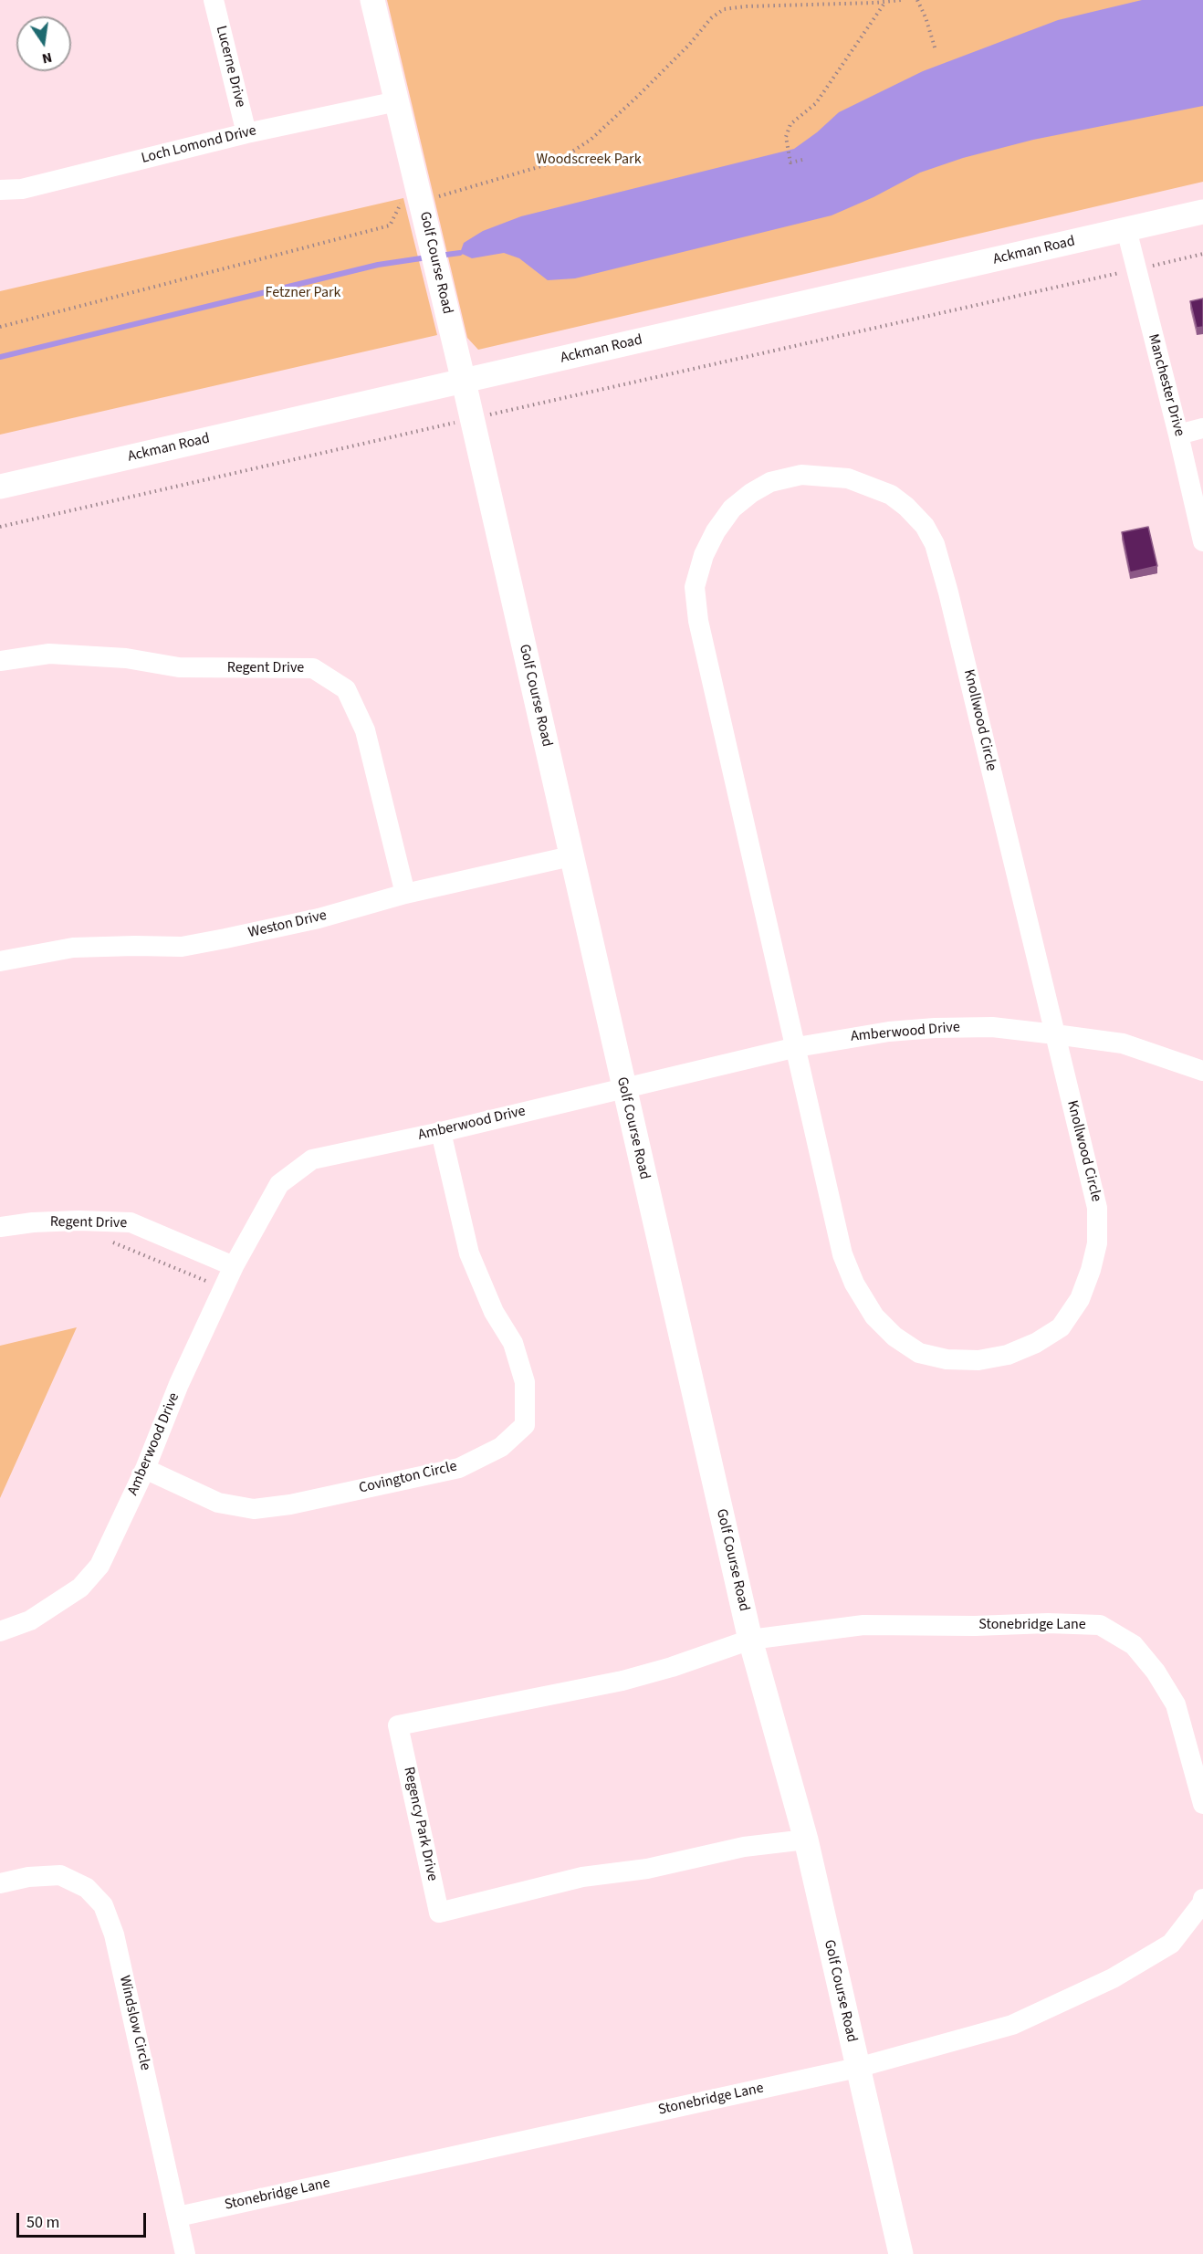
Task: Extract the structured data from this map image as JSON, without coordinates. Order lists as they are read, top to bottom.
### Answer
{
  "streets": {
    "street": [
      "Lucerne Drive",
      "Loch Lomond Drive",
      "Ackman Road",
      "Golf Course Road",
      "Manchester Drive",
      "Regent Drive",
      "Knollwood Circle",
      "Weston Drive",
      "Amberwood Drive",
      "Covington Circle",
      "Stonebridge Lane",
      "Regency Park Drive",
      "Windslow Circle"
    ]
  },
  "crossings": [
    ["Lucerne Drive", "Loch Lomond Drive"],
    ["Loch Lomond Drive", "Golf Course Road"],
    ["Ackman Road", "Golf Course Road"],
    ["Ackman Road", "Manchester Drive"],
    ["Golf Course Road", "Weston Drive"],
    ["Golf Course Road", "Amberwood Drive"],
    ["Golf Course Road", "Stonebridge Lane"],
    ["Golf Course Road", "Regency Park Drive"],
    ["Regent Drive", "Weston Drive"],
    ["Regent Drive", "Amberwood Drive"],
    ["Knollwood Circle", "Amberwood Drive"],
    ["Amberwood Drive", "Covington Circle"],
    ["Stonebridge Lane", "Regency Park Drive"],
    ["Stonebridge Lane", "Windslow Circle"]
  ],
  "parks": ["Woodscreek Park", "Fetzner Park"],
  "scale_bar": "50 m",
  "north": "bottom"
}
